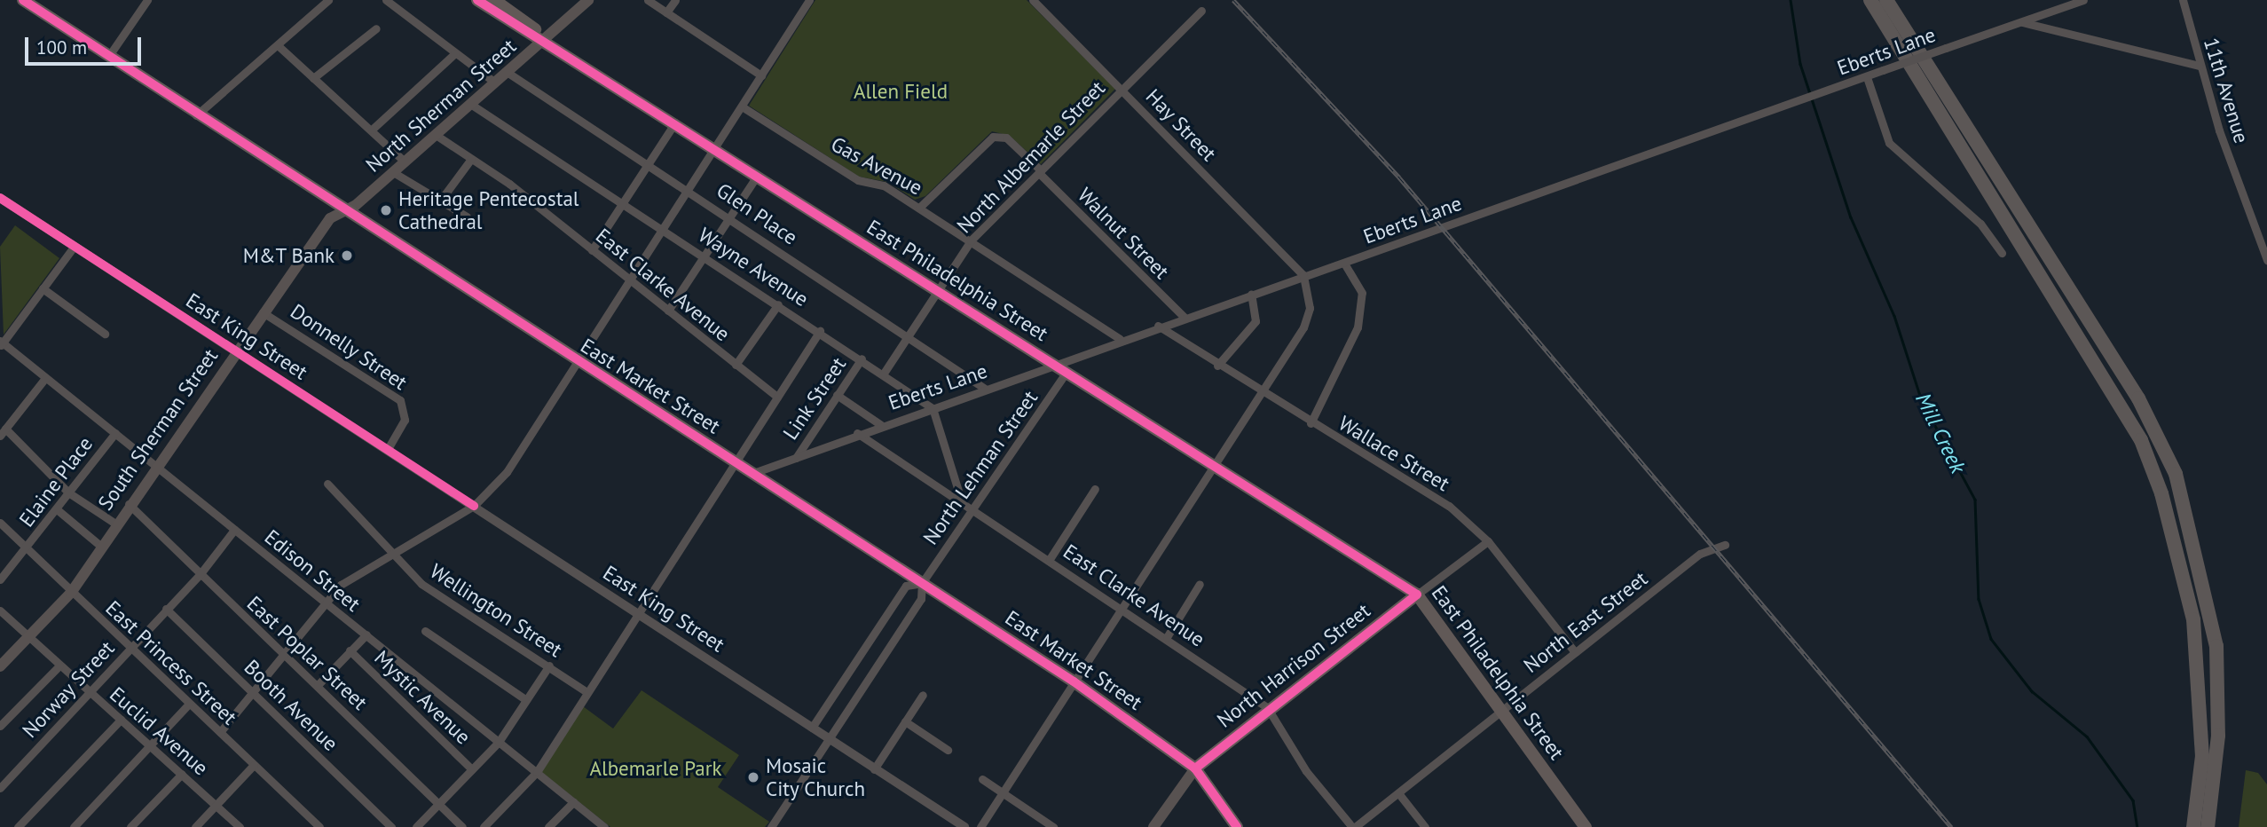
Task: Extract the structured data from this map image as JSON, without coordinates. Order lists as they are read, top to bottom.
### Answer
{
  "streets": {
    "main road": [
      "North Sherman Street",
      "East Philadelphia Street",
      "East Market Street",
      "South Sherman Street",
      "North Harrison Street"
    ],
    "street": [
      "Eberts Lane",
      "11th Avenue",
      "Hay Street",
      "North Albemarle Street",
      "Gas Avenue",
      "Glen Place",
      "Walnut Street",
      "Wayne Avenue",
      "East Clarke Avenue",
      "East King Street",
      "Donnelly Street",
      "Link Street",
      "Wallace Street",
      "North Lehman Street",
      "Elaine Place",
      "Edison Street",
      "Wellington Street",
      "North East Street",
      "East Poplar Street",
      "East Princess Street",
      "Norway Street",
      "Mystic Avenue",
      "Booth Avenue",
      "Euclid Avenue"
    ]
  },
  "crossings": [
    ["Eberts Lane", "Hay Street"],
    ["Eberts Lane", "Gas Avenue"],
    ["Eberts Lane", "Glen Place"],
    ["Eberts Lane", "Walnut Street"],
    ["Eberts Lane", "Wayne Avenue"],
    ["Eberts Lane", "East Philadelphia Street"],
    ["Eberts Lane", "East Clarke Avenue"],
    ["Eberts Lane", "East Market Street"],
    ["Eberts Lane", "Link Street"],
    ["Eberts Lane", "Wallace Street"],
    ["North Sherman Street", "Glen Place"],
    ["North Sherman Street", "Wayne Avenue"],
    ["North Sherman Street", "East Philadelphia Street"],
    ["North Sherman Street", "East Clarke Avenue"],
    ["North Sherman Street", "East Market Street"],
    ["North Sherman Street", "South Sherman Street"],
    ["Hay Street", "North Albemarle Street"],
    ["North Albemarle Street", "Gas Avenue"],
    ["North Albemarle Street", "Glen Place"],
    ["North Albemarle Street", "Walnut Street"],
    ["North Albemarle Street", "Wayne Avenue"],
    ["North Albemarle Street", "East Philadelphia Street"],
    ["Gas Avenue", "Walnut Street"],
    ["Wayne Avenue", "Link Street"],
    ["East Philadelphia Street", "North Lehman Street"],
    ["East Philadelphia Street", "North East Street"],
    ["East Philadelphia Street", "North Harrison Street"],
    ["East Clarke Avenue", "North Lehman Street"],
    ["East Clarke Avenue", "North East Street"],
    ["East Clarke Avenue", "North Harrison Street"],
    ["East King Street", "Donnelly Street"],
    ["East King Street", "South Sherman Street"],
    ["Donnelly Street", "South Sherman Street"],
    ["East Market Street", "South Sherman Street"],
    ["East Market Street", "North Lehman Street"],
    ["East Market Street", "North Harrison Street"],
    ["South Sherman Street", "Edison Street"],
    ["South Sherman Street", "East Poplar Street"],
    ["South Sherman Street", "East Princess Street"],
    ["South Sherman Street", "Euclid Avenue"],
    ["Wallace Street", "North East Street"],
    ["Wallace Street", "North Harrison Street"],
    ["Elaine Place", "Edison Street"],
    ["Elaine Place", "East Princess Street"],
    ["Edison Street", "Norway Street"],
    ["East Poplar Street", "Norway Street"],
    ["East Princess Street", "Norway Street"],
    ["Norway Street", "Booth Avenue"],
    ["Norway Street", "Euclid Avenue"]
  ],
  "water": ["Mill Creek"],
  "parks": ["Allen Field", "Albemarle Park"],
  "places": ["Heritage Pentecostal Cathedral", "M&T Bank", "Mosaic City Church"],
  "scale_bar": "100 m"
}
